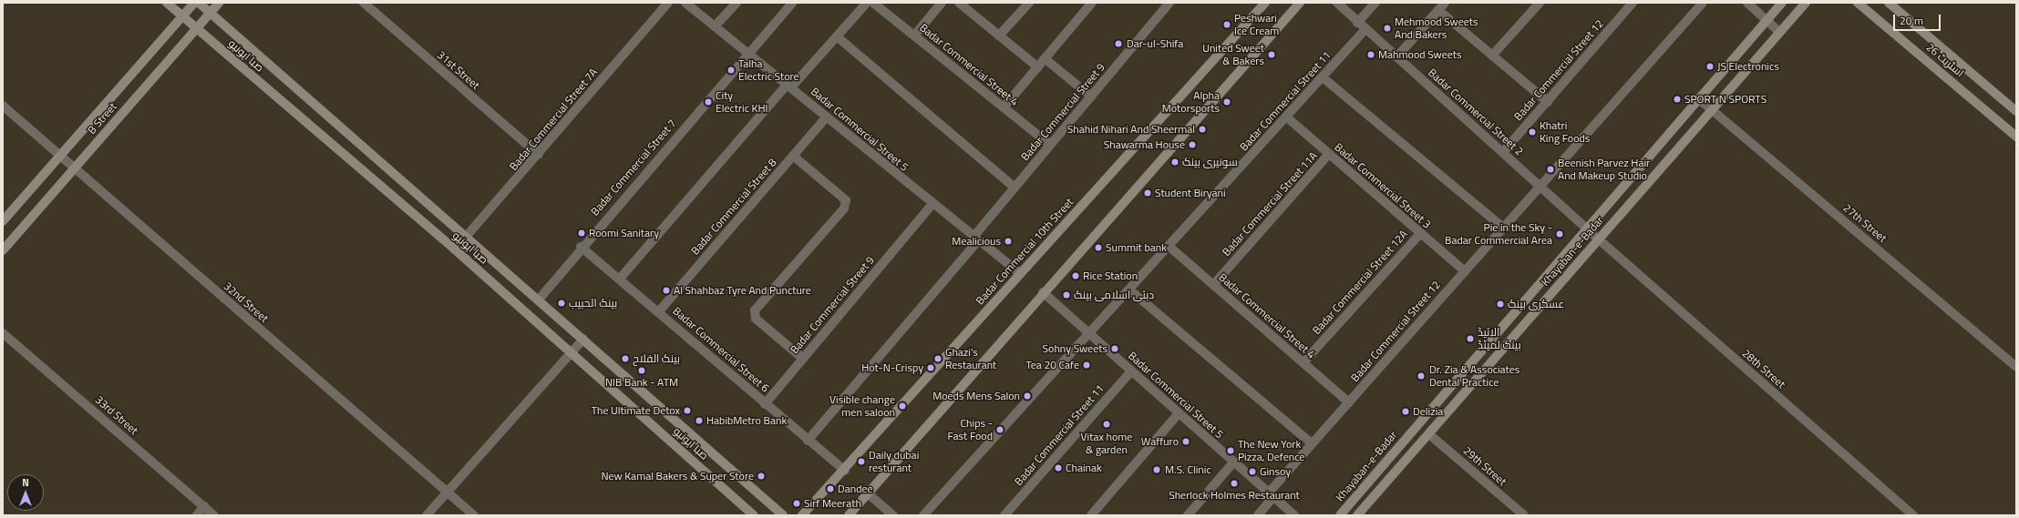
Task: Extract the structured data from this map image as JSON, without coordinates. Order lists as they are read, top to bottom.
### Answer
{
  "streets": {
    "main road": [
      "صبا ایونیو",
      "اسٹریٹ 26",
      "B Street",
      "Badar Commercial 10th Street",
      "Khayaban-e-Badar"
    ],
    "street": [
      "Badar Commercial Street 4",
      "31st Street",
      "Badar Commercial Street 12",
      "Badar Commercial Street 11",
      "Badar Commercial Street 9",
      "Badar Commercial Street 2",
      "Badar Commercial Street 7A",
      "Badar Commercial Street 5",
      "Badar Commercial Street 7",
      "Badar Commercial Street 3",
      "Badar Commercial Street 11A",
      "Badar Commercial Street 8",
      "27th Street",
      "Badar Commercial Street 12A",
      "32nd Street",
      "Badar Commercial Street 6",
      "28th Street",
      "33rd Street",
      "29th Street"
    ]
  },
  "crossings": [
    ["صبا ایونیو", "B Street"],
    ["صبا ایونیو", "Badar Commercial Street 7A"],
    ["صبا ایونیو", "Badar Commercial Street 7"],
    ["Badar Commercial Street 4", "Badar Commercial Street 12"],
    ["Badar Commercial Street 4", "Badar Commercial Street 11"],
    ["Badar Commercial Street 4", "Badar Commercial Street 9"],
    ["Badar Commercial Street 4", "Badar Commercial Street 11A"],
    ["Badar Commercial Street 4", "Badar Commercial Street 12A"],
    ["31st Street", "Badar Commercial Street 7A"],
    ["Badar Commercial Street 12", "Badar Commercial Street 2"],
    ["Badar Commercial Street 12", "Badar Commercial Street 5"],
    ["Badar Commercial Street 12", "Badar Commercial Street 3"],
    ["Badar Commercial Street 11", "Badar Commercial Street 2"],
    ["Badar Commercial Street 11", "Badar Commercial Street 5"],
    ["Badar Commercial Street 11", "Badar Commercial Street 3"],
    ["Badar Commercial Street 9", "Badar Commercial Street 5"],
    ["Badar Commercial Street 9", "Badar Commercial Street 6"],
    ["Badar Commercial Street 2", "Khayaban-e-Badar"],
    ["Badar Commercial Street 2", "28th Street"],
    ["B Street", "32nd Street"],
    ["Badar Commercial Street 5", "Badar Commercial Street 7"],
    ["Badar Commercial Street 5", "Badar Commercial Street 8"],
    ["Badar Commercial Street 5", "Badar Commercial 10th Street"],
    ["Badar Commercial Street 7", "Badar Commercial Street 6"],
    ["Badar Commercial Street 3", "Badar Commercial Street 11A"],
    ["Badar Commercial Street 3", "Badar Commercial Street 12A"],
    ["Badar Commercial Street 8", "Badar Commercial Street 6"],
    ["27th Street", "Khayaban-e-Badar"],
    ["Badar Commercial 10th Street", "Badar Commercial Street 6"],
    ["Khayaban-e-Badar", "28th Street"],
    ["Khayaban-e-Badar", "29th Street"]
  ],
  "places": [
    "Peshwari Ice Cream",
    "Mehmood Sweets And Bakers",
    "Dar-ul-Shifa",
    "United Sweet & Bakers",
    "Mahmood Sweets",
    "JS Electronics",
    "Talha Electric Store",
    "SPORT N SPORTS",
    "City Electric KHI",
    "Alpha Motorsports",
    "Shahid Nihari And Sheermal",
    "Khatri King Foods",
    "Shawarma House",
    "سونیری بینک",
    "Beenish Parvez Hair And Makeup Studio",
    "Student Biryani",
    "Roomi Sanitary",
    "Pie in the Sky - Badar Commercial Area",
    "Mealicious",
    "Summit bank",
    "Rice Station",
    "Al Shahbaz Tyre And Puncture",
    "دبئی اسلامی بینک",
    "بينک الحبيب",
    "عسکری بینک",
    "الائیڈ بینک لمیٹڈ",
    "Sohny Sweets",
    "بینک الفلاح",
    "Ghazi's Restaurant",
    "Tea 20 Cafe",
    "Hot-N-Crispy",
    "NIB Bank - ATM",
    "Dr. Zia & Associates Dental Practice",
    "Moeds Mens Salon",
    "Visible change men saloon",
    "The Ultimate Detox",
    "Delizia",
    "HabibMetro Bank",
    "Vitax home & garden",
    "Chips - Fast Food",
    "Waffuro",
    "The New York Pizza, Defence",
    "Daily dubai resturant",
    "Chainak",
    "M.S. Clinic",
    "Ginsoy",
    "New Kamal Bakers & Super Store",
    "Sherlock Holmes Restaurant",
    "Dandee",
    "Sirf Meerath"
  ],
  "scale_bar": "20 m",
  "north": "top"
}
